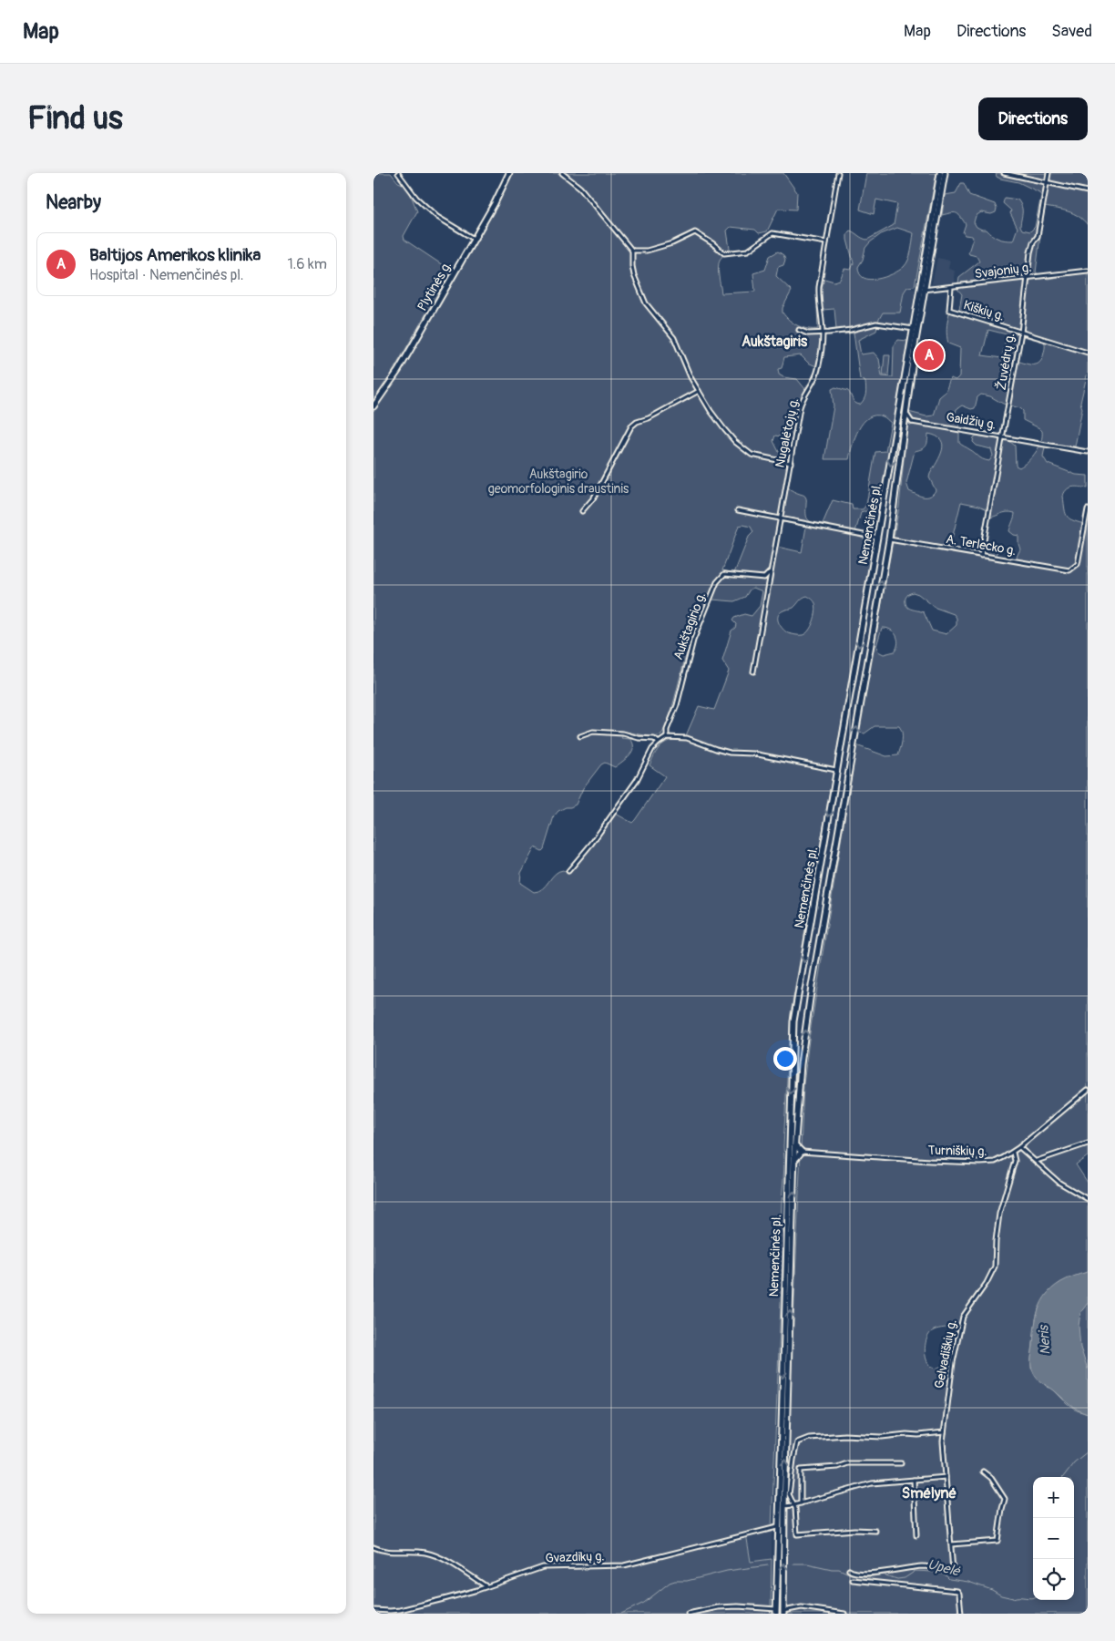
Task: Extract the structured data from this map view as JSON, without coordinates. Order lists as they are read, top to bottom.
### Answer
{
  "streets": {
    "main road": ["Plytinės g.", "Nemenčinės pl."],
    "street": [
      "Svajonių g.",
      "Kiškių g.",
      "Žuvėdrų g.",
      "Gaidžių g.",
      "Nugalėtojų g.",
      "A. Terlecko g.",
      "Aukštagirio g.",
      "Turniškių g.",
      "Gelvadiškių g.",
      "Gvazdikų g."
    ]
  },
  "crossings": [
    ["Svajonių g.", "Kiškių g."],
    ["Svajonių g.", "Žuvėdrų g."],
    ["Svajonių g.", "Nemenčinės pl."],
    ["Kiškių g.", "Žuvėdrų g."],
    ["Žuvėdrų g.", "Gaidžių g."],
    ["Žuvėdrų g.", "A. Terlecko g."],
    ["Nugalėtojų g.", "Aukštagirio g."],
    ["Nemenčinės pl.", "A. Terlecko g."],
    ["Nemenčinės pl.", "Gvazdikų g."],
    ["Turniškių g.", "Gelvadiškių g."]
  ],
  "districts": ["Aukštagiris", "Smėlynė"],
  "water": ["Neris", "Upelė"],
  "parks": ["Aukštagirio geomorfologinis draustinis"],
  "page": {
    "header": "Map",
    "nav": ["Map", "Directions", "Saved"],
    "buttons": "Directions",
    "title": "Find us",
    "heading": "Nearby",
    "list": [
      {
        "mark": "A",
        "name": "Baltijos Amerikos klinika",
        "note": "Hospital · Nemenčinės pl.",
        "value": "1.6 km"
      }
    ],
    "pins": "A",
    "map_buttons": ["+", "−"]
  }
}
